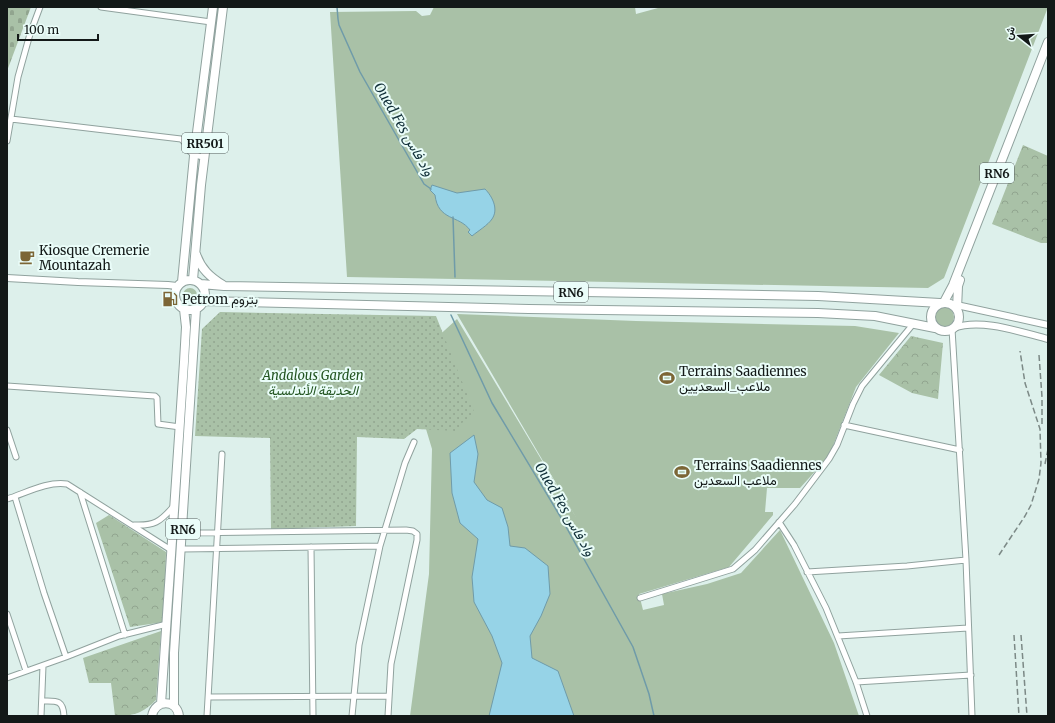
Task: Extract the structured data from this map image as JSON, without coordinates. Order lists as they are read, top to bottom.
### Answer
{
  "streets": {
    "main road": ["RR501", "RN6"]
  },
  "crossings": [
    ["RR501", "RN6"]
  ],
  "water": ["Oued Fes واد فاس"],
  "parks": ["Andalous Garden الحديقة الأندلسية"],
  "places": {
    "cafe": ["Kiosque Cremerie Mountazah"],
    "fuel station": ["Petrom بتروم"],
    "sports": ["Terrains Saadiennes ملاعب_السعديين", "Terrains Saadiennes ملاعب السعدين"]
  },
  "scale_bar": "100 m",
  "north": "left"
}
